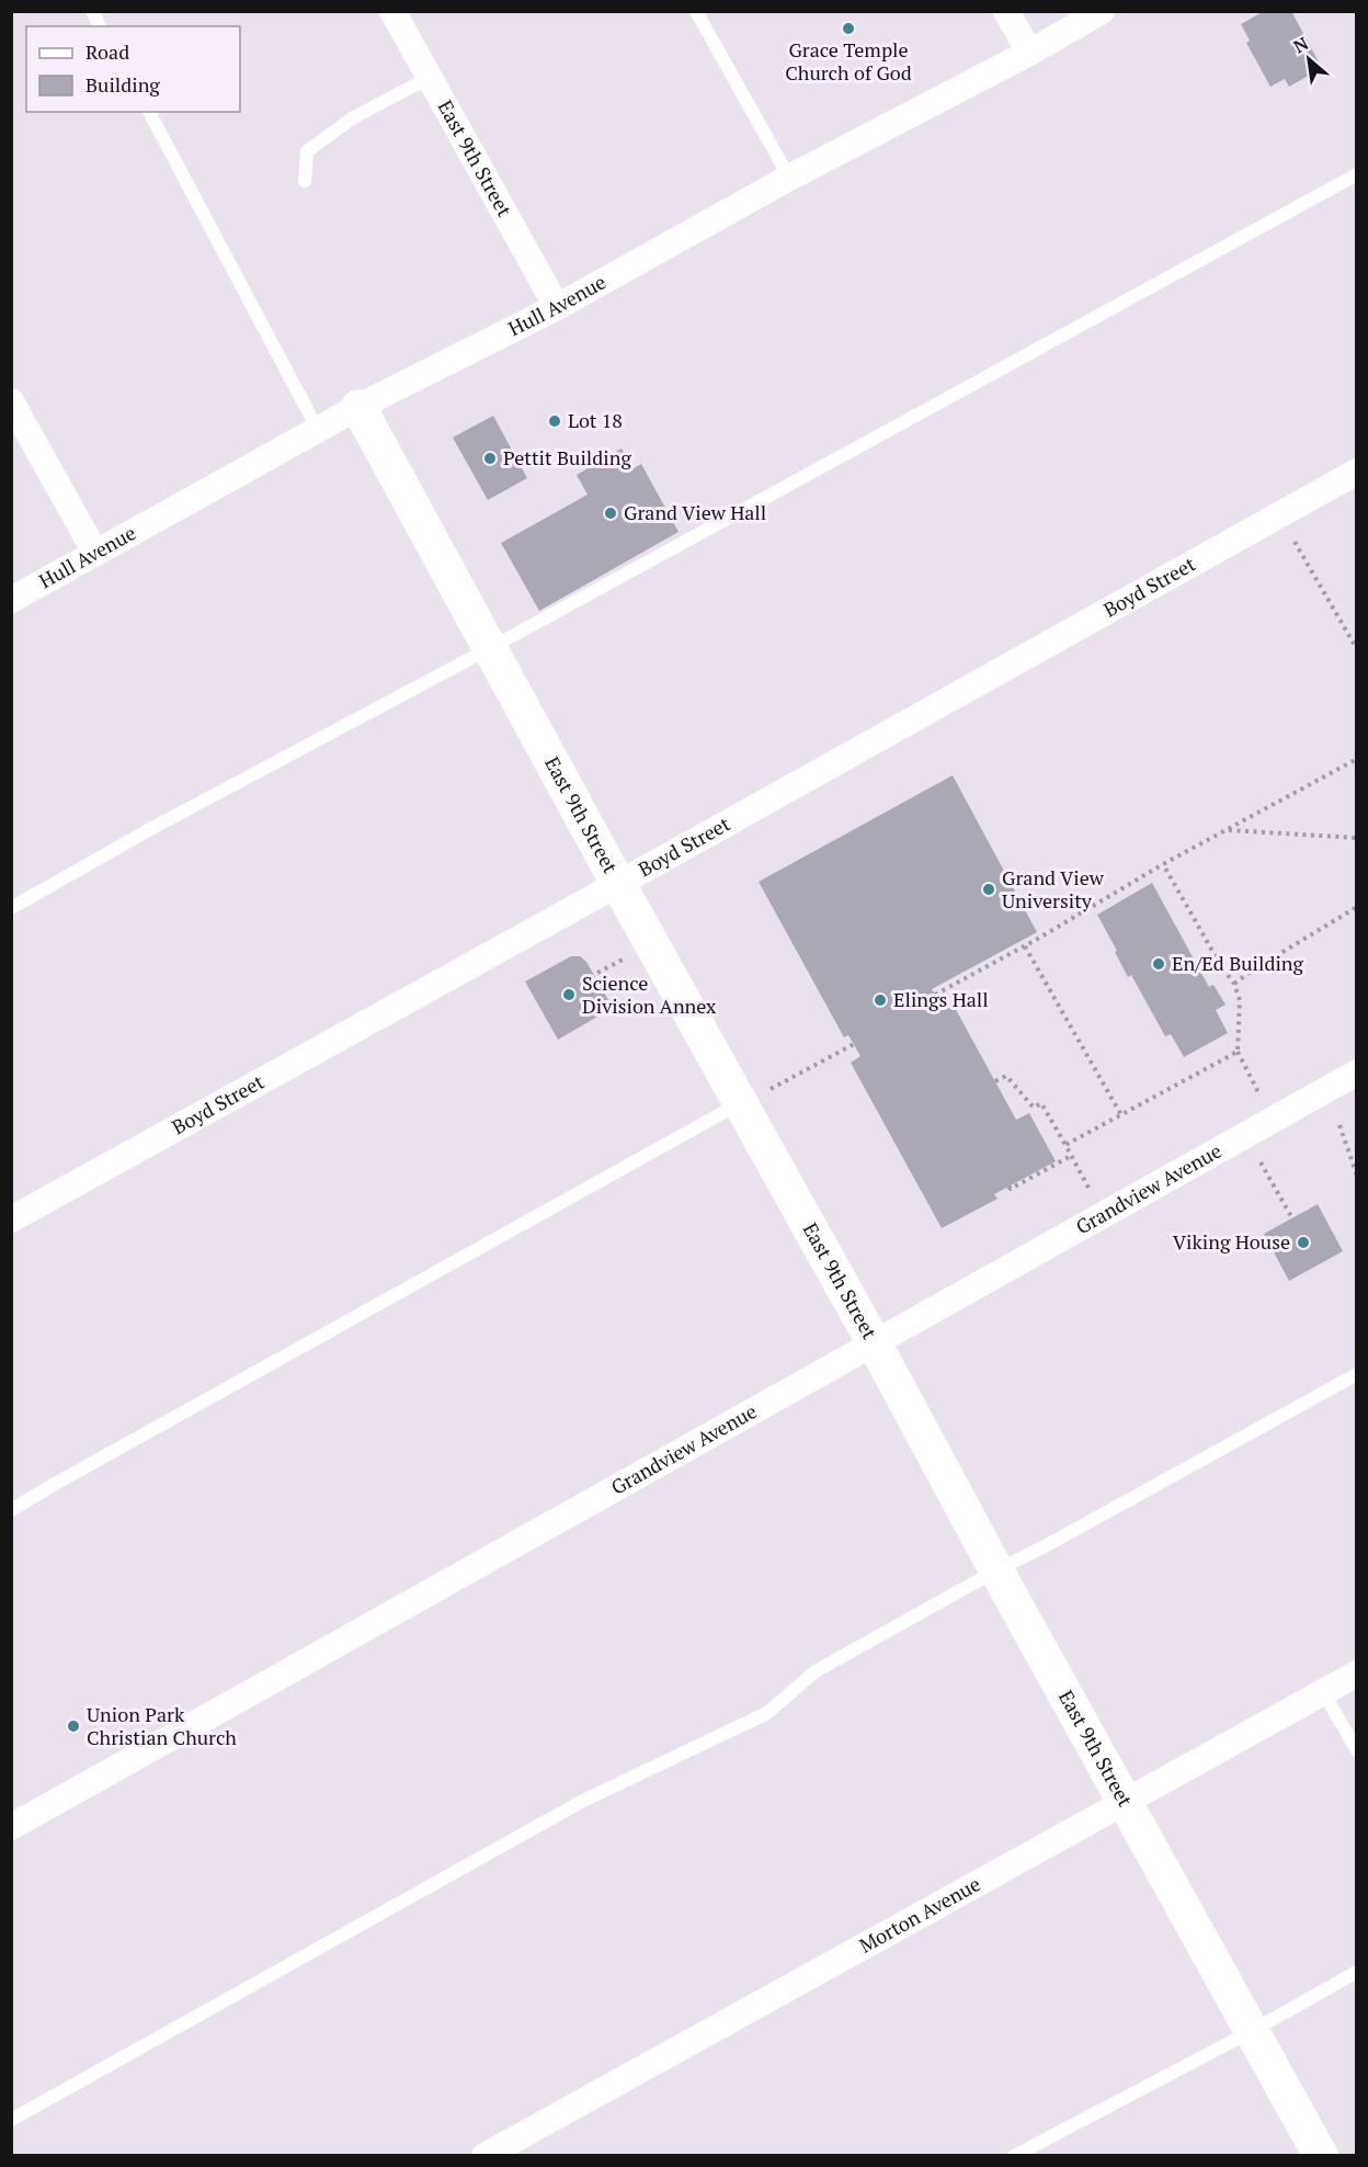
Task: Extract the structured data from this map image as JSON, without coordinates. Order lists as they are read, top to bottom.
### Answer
{
  "streets": {
    "street": [
      "East 9th Street",
      "Hull Avenue",
      "Boyd Street",
      "Grandview Avenue",
      "Morton Avenue"
    ]
  },
  "crossings": [
    ["East 9th Street", "Hull Avenue"],
    ["East 9th Street", "Boyd Street"],
    ["East 9th Street", "Grandview Avenue"],
    ["East 9th Street", "Morton Avenue"]
  ],
  "places": [
    "Grace Temple Church of God",
    "Lot 18",
    "Pettit Building",
    "Grand View Hall",
    "Grand View University",
    "En/Ed Building",
    "Science Division Annex",
    "Elings Hall",
    "Viking House",
    "Union Park Christian Church"
  ],
  "legend": ["Road", "Building"],
  "north": "top left"
}
